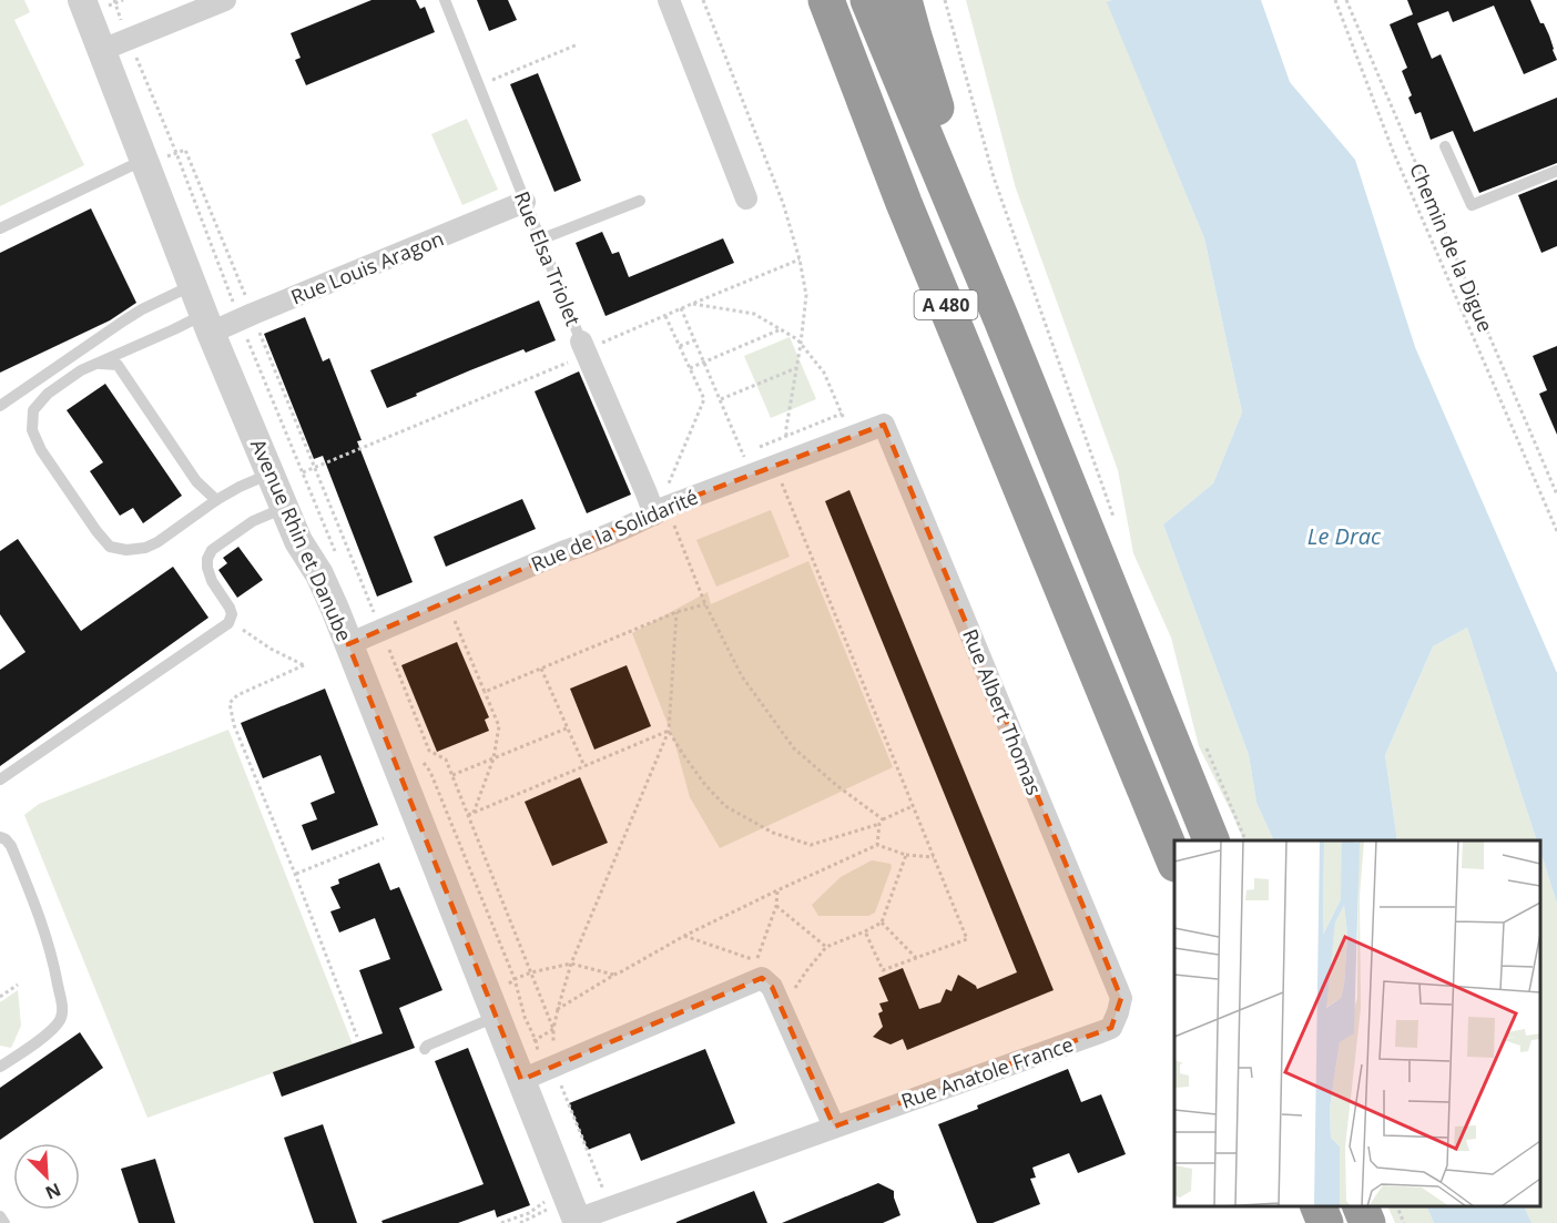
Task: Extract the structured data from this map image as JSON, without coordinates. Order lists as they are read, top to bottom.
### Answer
{
  "streets": {
    "highway": ["A 480"],
    "street": [
      "Rue Elsa Triolet",
      "Rue Louis Aragon",
      "Rue de la Solidarité",
      "Avenue Rhin et Danube",
      "Rue Albert Thomas",
      "Rue Anatole France"
    ],
    "path": ["Chemin de la Digue"]
  },
  "crossings": [
    ["Rue Elsa Triolet", "Rue Louis Aragon"],
    ["Rue Elsa Triolet", "Rue de la Solidarité"],
    ["Rue Louis Aragon", "Avenue Rhin et Danube"],
    ["Rue de la Solidarité", "Avenue Rhin et Danube"],
    ["Rue de la Solidarité", "Rue Albert Thomas"],
    ["Avenue Rhin et Danube", "Rue Anatole France"],
    ["Rue Albert Thomas", "Rue Anatole France"]
  ],
  "water": ["Le Drac"],
  "north": "bottom right"
}
